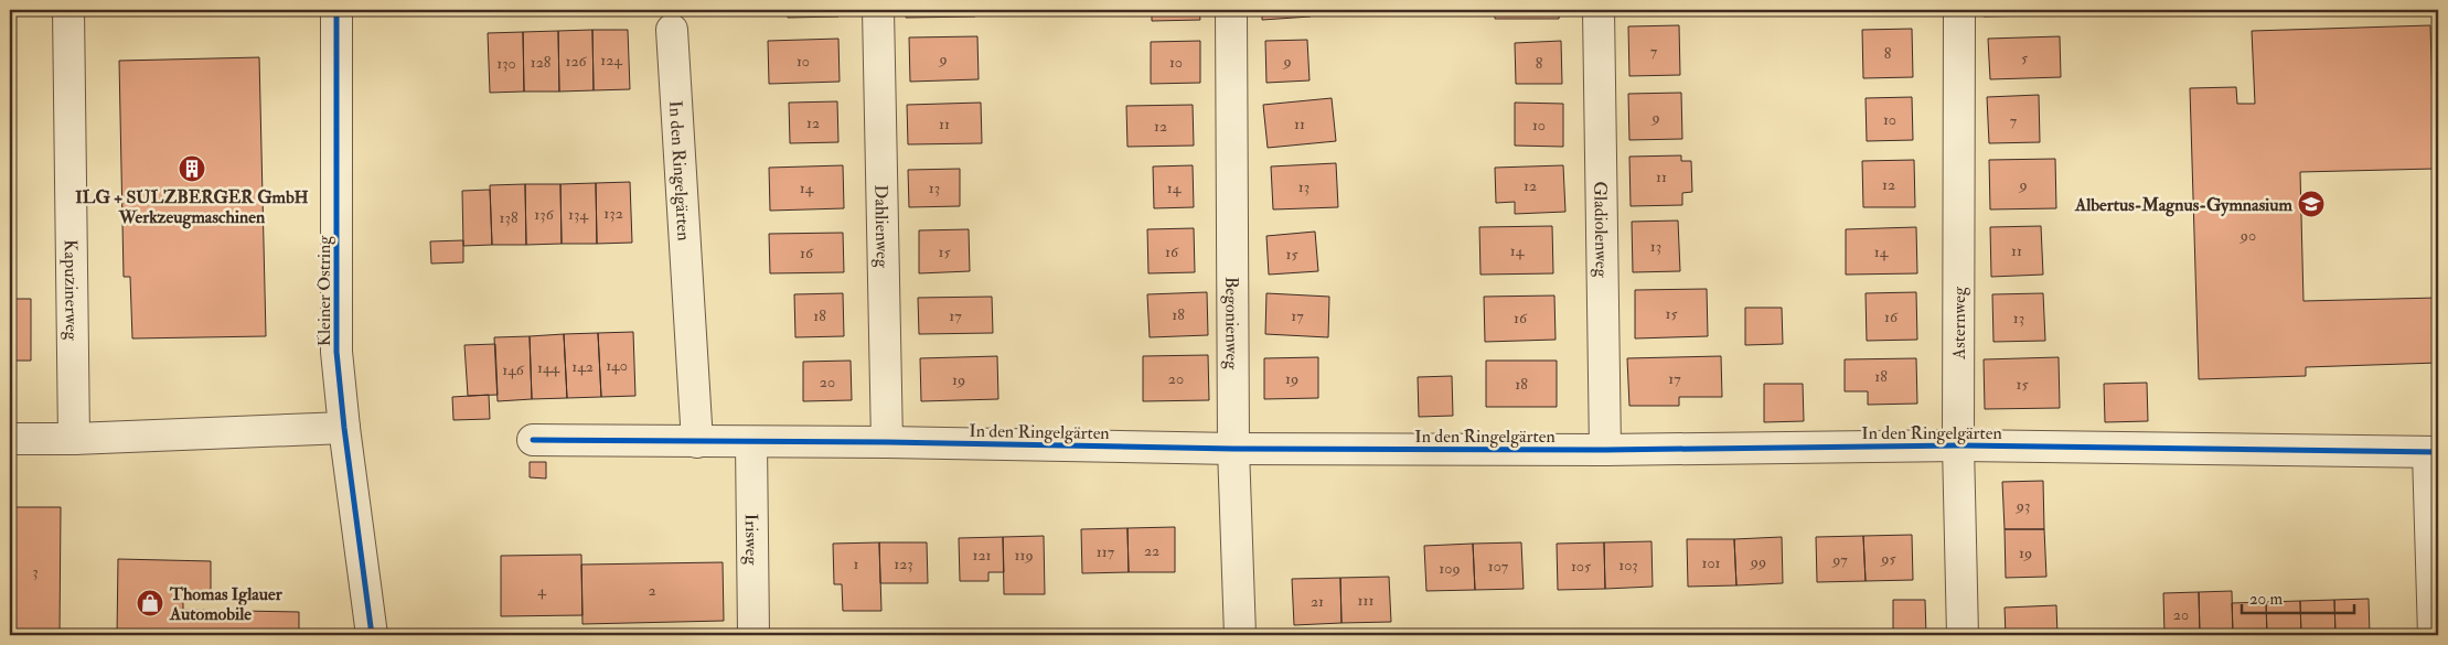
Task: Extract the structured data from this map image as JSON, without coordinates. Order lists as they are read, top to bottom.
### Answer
{
  "streets": {
    "street": [
      "In den Ringelgärten",
      "Dahlienweg",
      "Gladiolenweg",
      "Kapuzinerweg",
      "Kleiner Ostring",
      "Begonienweg",
      "Asternweg",
      "Irisweg"
    ]
  },
  "crossings": [
    ["In den Ringelgärten", "Dahlienweg"],
    ["In den Ringelgärten", "Gladiolenweg"],
    ["In den Ringelgärten", "Begonienweg"],
    ["In den Ringelgärten", "Asternweg"],
    ["In den Ringelgärten", "Irisweg"]
  ],
  "places": {
    "building": ["ILG + SULZBERGER GmbH Werkzeugmaschinen"],
    "school or university": ["Albertus-Magnus-Gymnasium"],
    "shop": ["Thomas Iglauer Automobile"]
  },
  "house_numbers": [
    "7",
    "8",
    "5",
    "9",
    "124",
    "126",
    "10",
    "9",
    "128",
    "10",
    "130",
    "8",
    "9",
    "10",
    "7",
    "12",
    "11",
    "11",
    "10",
    "12",
    "11",
    "12",
    "9",
    "12",
    "13",
    "14",
    "13",
    "14",
    "132",
    "136",
    "134",
    "138",
    "90",
    "13",
    "14",
    "11",
    "15",
    "16",
    "14",
    "16",
    "15",
    "15",
    "18",
    "18",
    "17",
    "17",
    "16",
    "16",
    "13",
    "140",
    "142",
    "144",
    "146",
    "18",
    "20",
    "19",
    "17",
    "19",
    "20",
    "18",
    "15",
    "93",
    "22",
    "117",
    "19",
    "121",
    "119",
    "95",
    "97",
    "99",
    "101",
    "1",
    "123",
    "103",
    "107",
    "105",
    "109",
    "3",
    "4",
    "2",
    "111",
    "21",
    "20"
  ],
  "scale_bar": "20 m"
}
